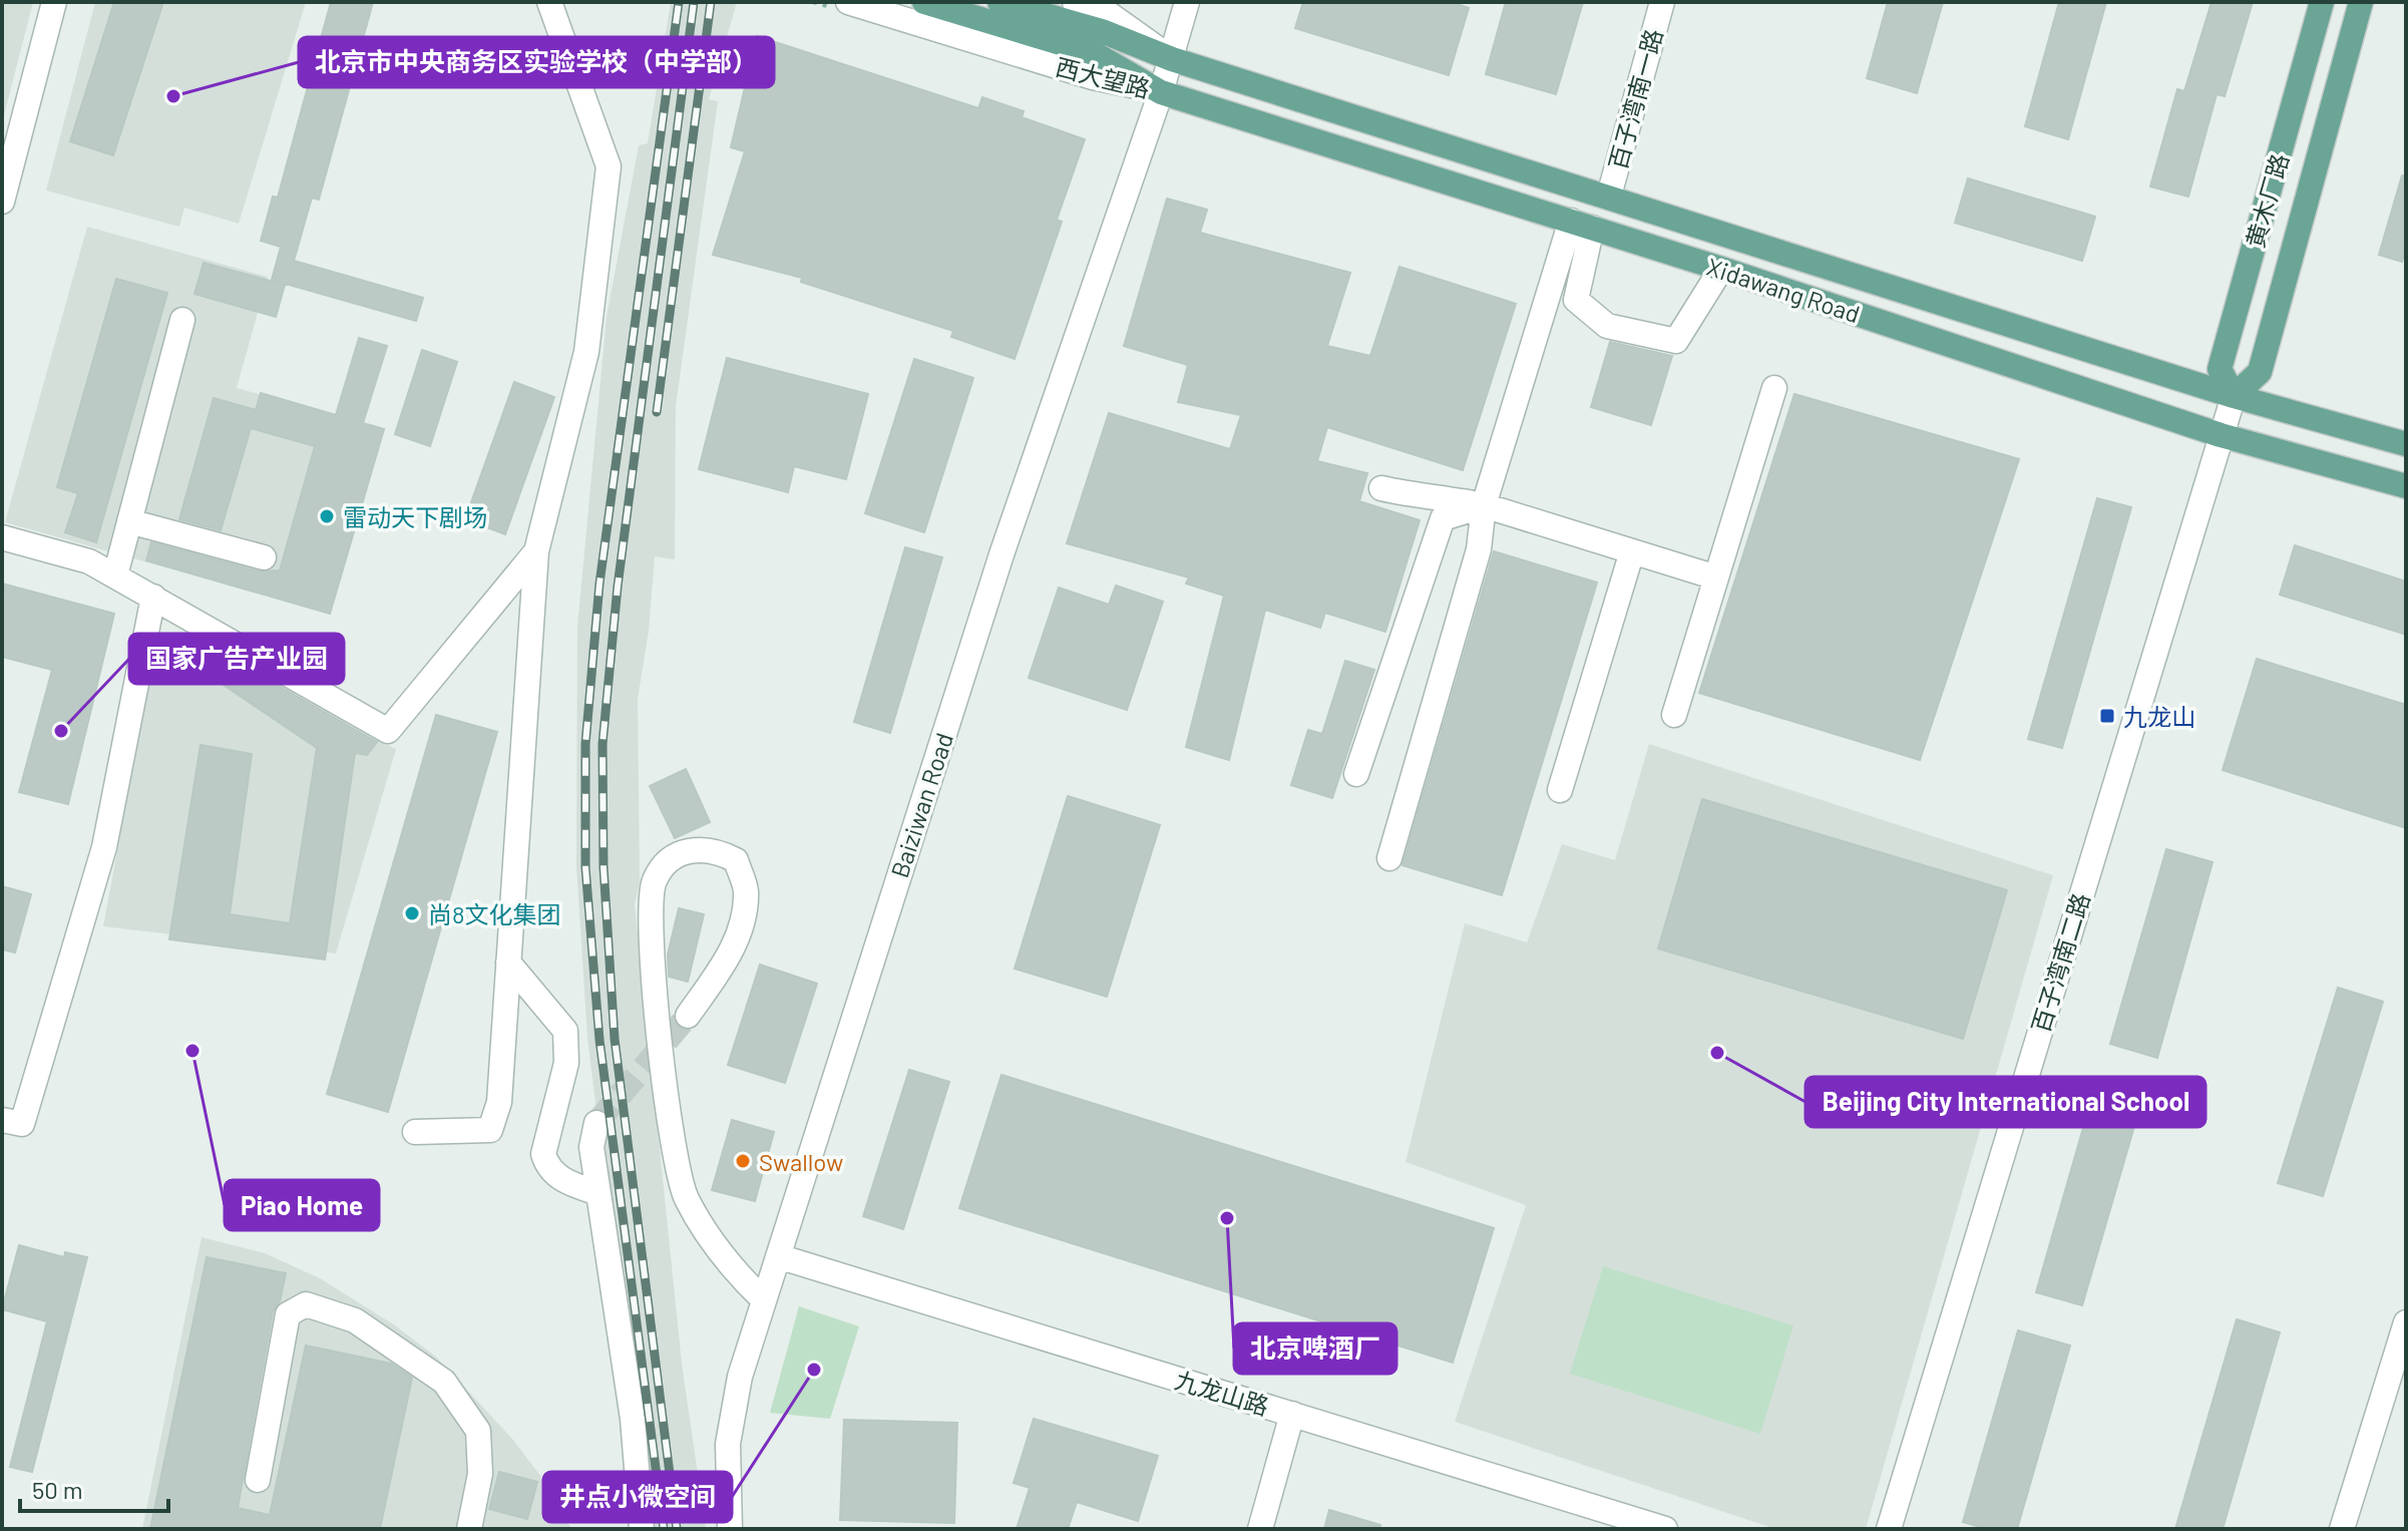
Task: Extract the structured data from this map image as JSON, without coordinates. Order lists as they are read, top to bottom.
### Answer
{
  "streets": {
    "main road": ["西大望路", "黄木厂路", "Xidawang Road"],
    "street": [
      "百子湾南一路",
      "Baiziwan Road",
      "百子湾南二路",
      "九龙山路"
    ]
  },
  "crossings": [
    ["西大望路", "Xidawang Road"],
    ["西大望路", "Baiziwan Road"],
    ["百子湾南一路", "Xidawang Road"],
    ["黄木厂路", "Xidawang Road"],
    ["黄木厂路", "百子湾南二路"],
    ["Xidawang Road", "Baiziwan Road"],
    ["Xidawang Road", "百子湾南二路"],
    ["Baiziwan Road", "九龙山路"]
  ],
  "places": {
    "other": [
      "北京市中央商务区实验学校（中学部）",
      "雷动天下剧场",
      "国家广告产业园",
      "尚8文化集团",
      "Piao Home",
      "Beijing City International School",
      "Swallow",
      "北京啤酒厂",
      "井点小微空间"
    ],
    "transit": ["九龙山"]
  },
  "scale_bar": "50 m"
}
